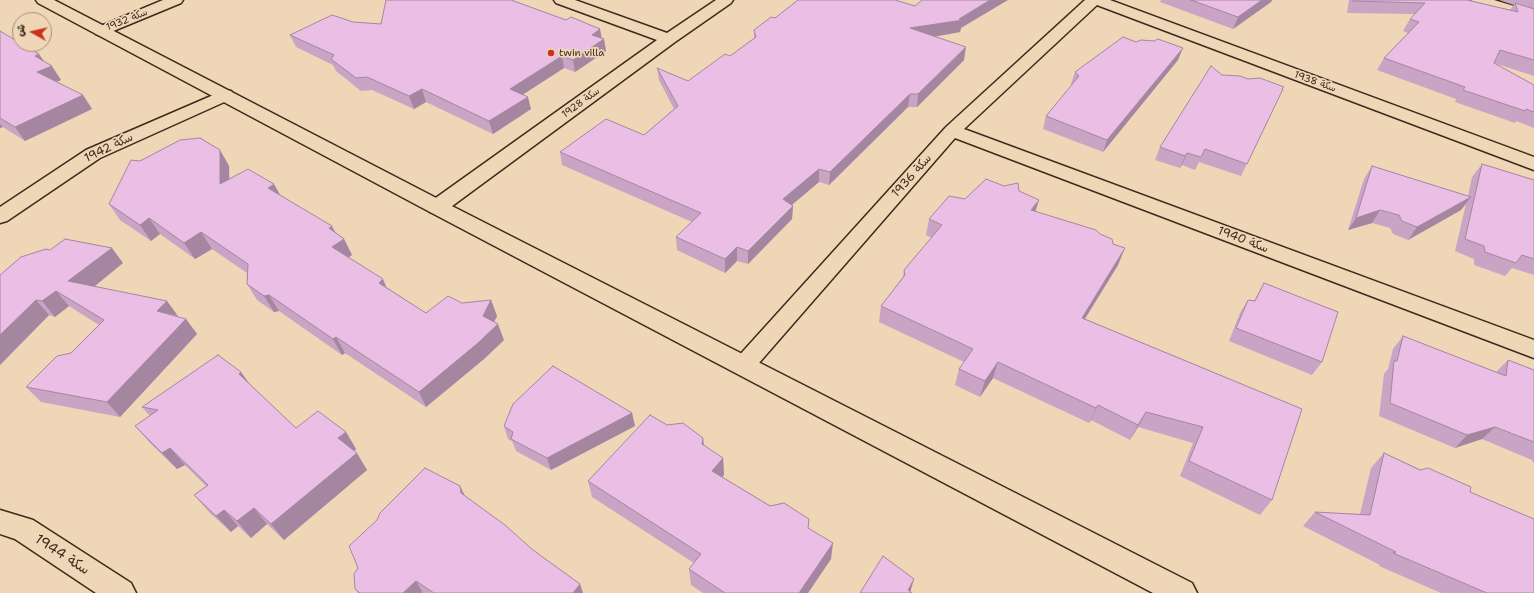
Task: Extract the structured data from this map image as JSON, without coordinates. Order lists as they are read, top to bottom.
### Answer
{
  "streets": {
    "street": [
      "سكة 1932",
      "سكة 1938",
      "سكة 1928",
      "سكة 1942",
      "سكة 1936",
      "سكة 1940",
      "سكة 1944"
    ]
  },
  "crossings": [
    ["سكة 1938", "سكة 1936"],
    ["سكة 1936", "سكة 1940"]
  ],
  "places": ["twin villa"],
  "north": "left"
}
